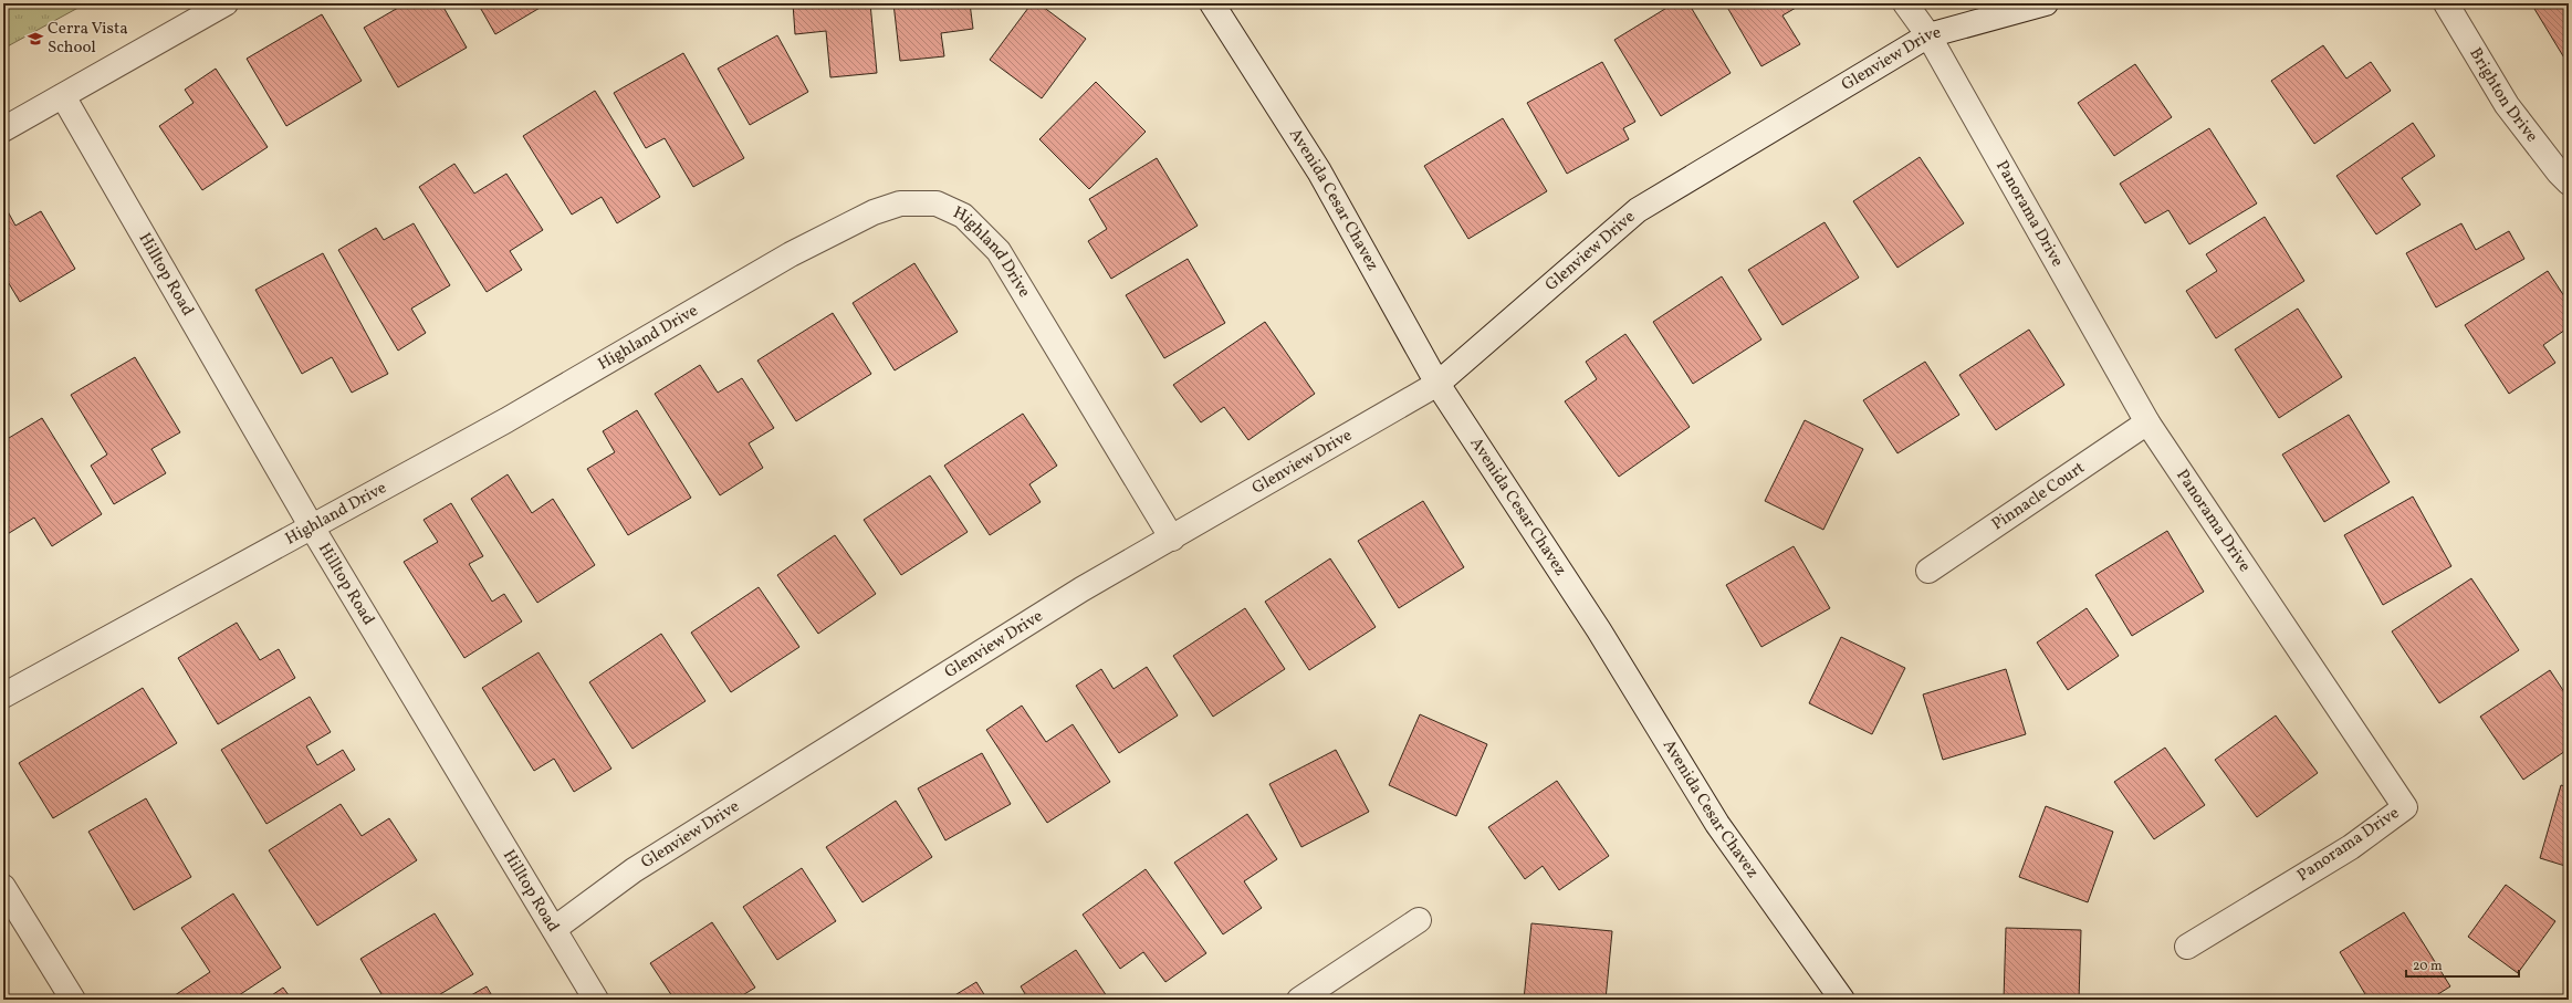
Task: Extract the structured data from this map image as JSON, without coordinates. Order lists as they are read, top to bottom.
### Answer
{
  "streets": {
    "street": [
      "Glenview Drive",
      "Brighton Drive",
      "Avenida Cesar Chavez",
      "Panorama Drive",
      "Highland Drive",
      "Hilltop Road",
      "Pinnacle Court"
    ]
  },
  "crossings": [
    ["Glenview Drive", "Avenida Cesar Chavez"],
    ["Glenview Drive", "Panorama Drive"],
    ["Glenview Drive", "Highland Drive"],
    ["Glenview Drive", "Hilltop Road"],
    ["Panorama Drive", "Pinnacle Court"],
    ["Highland Drive", "Hilltop Road"]
  ],
  "places": {
    "school or university": ["Cerra Vista School"]
  },
  "scale_bar": "20 m"
}
